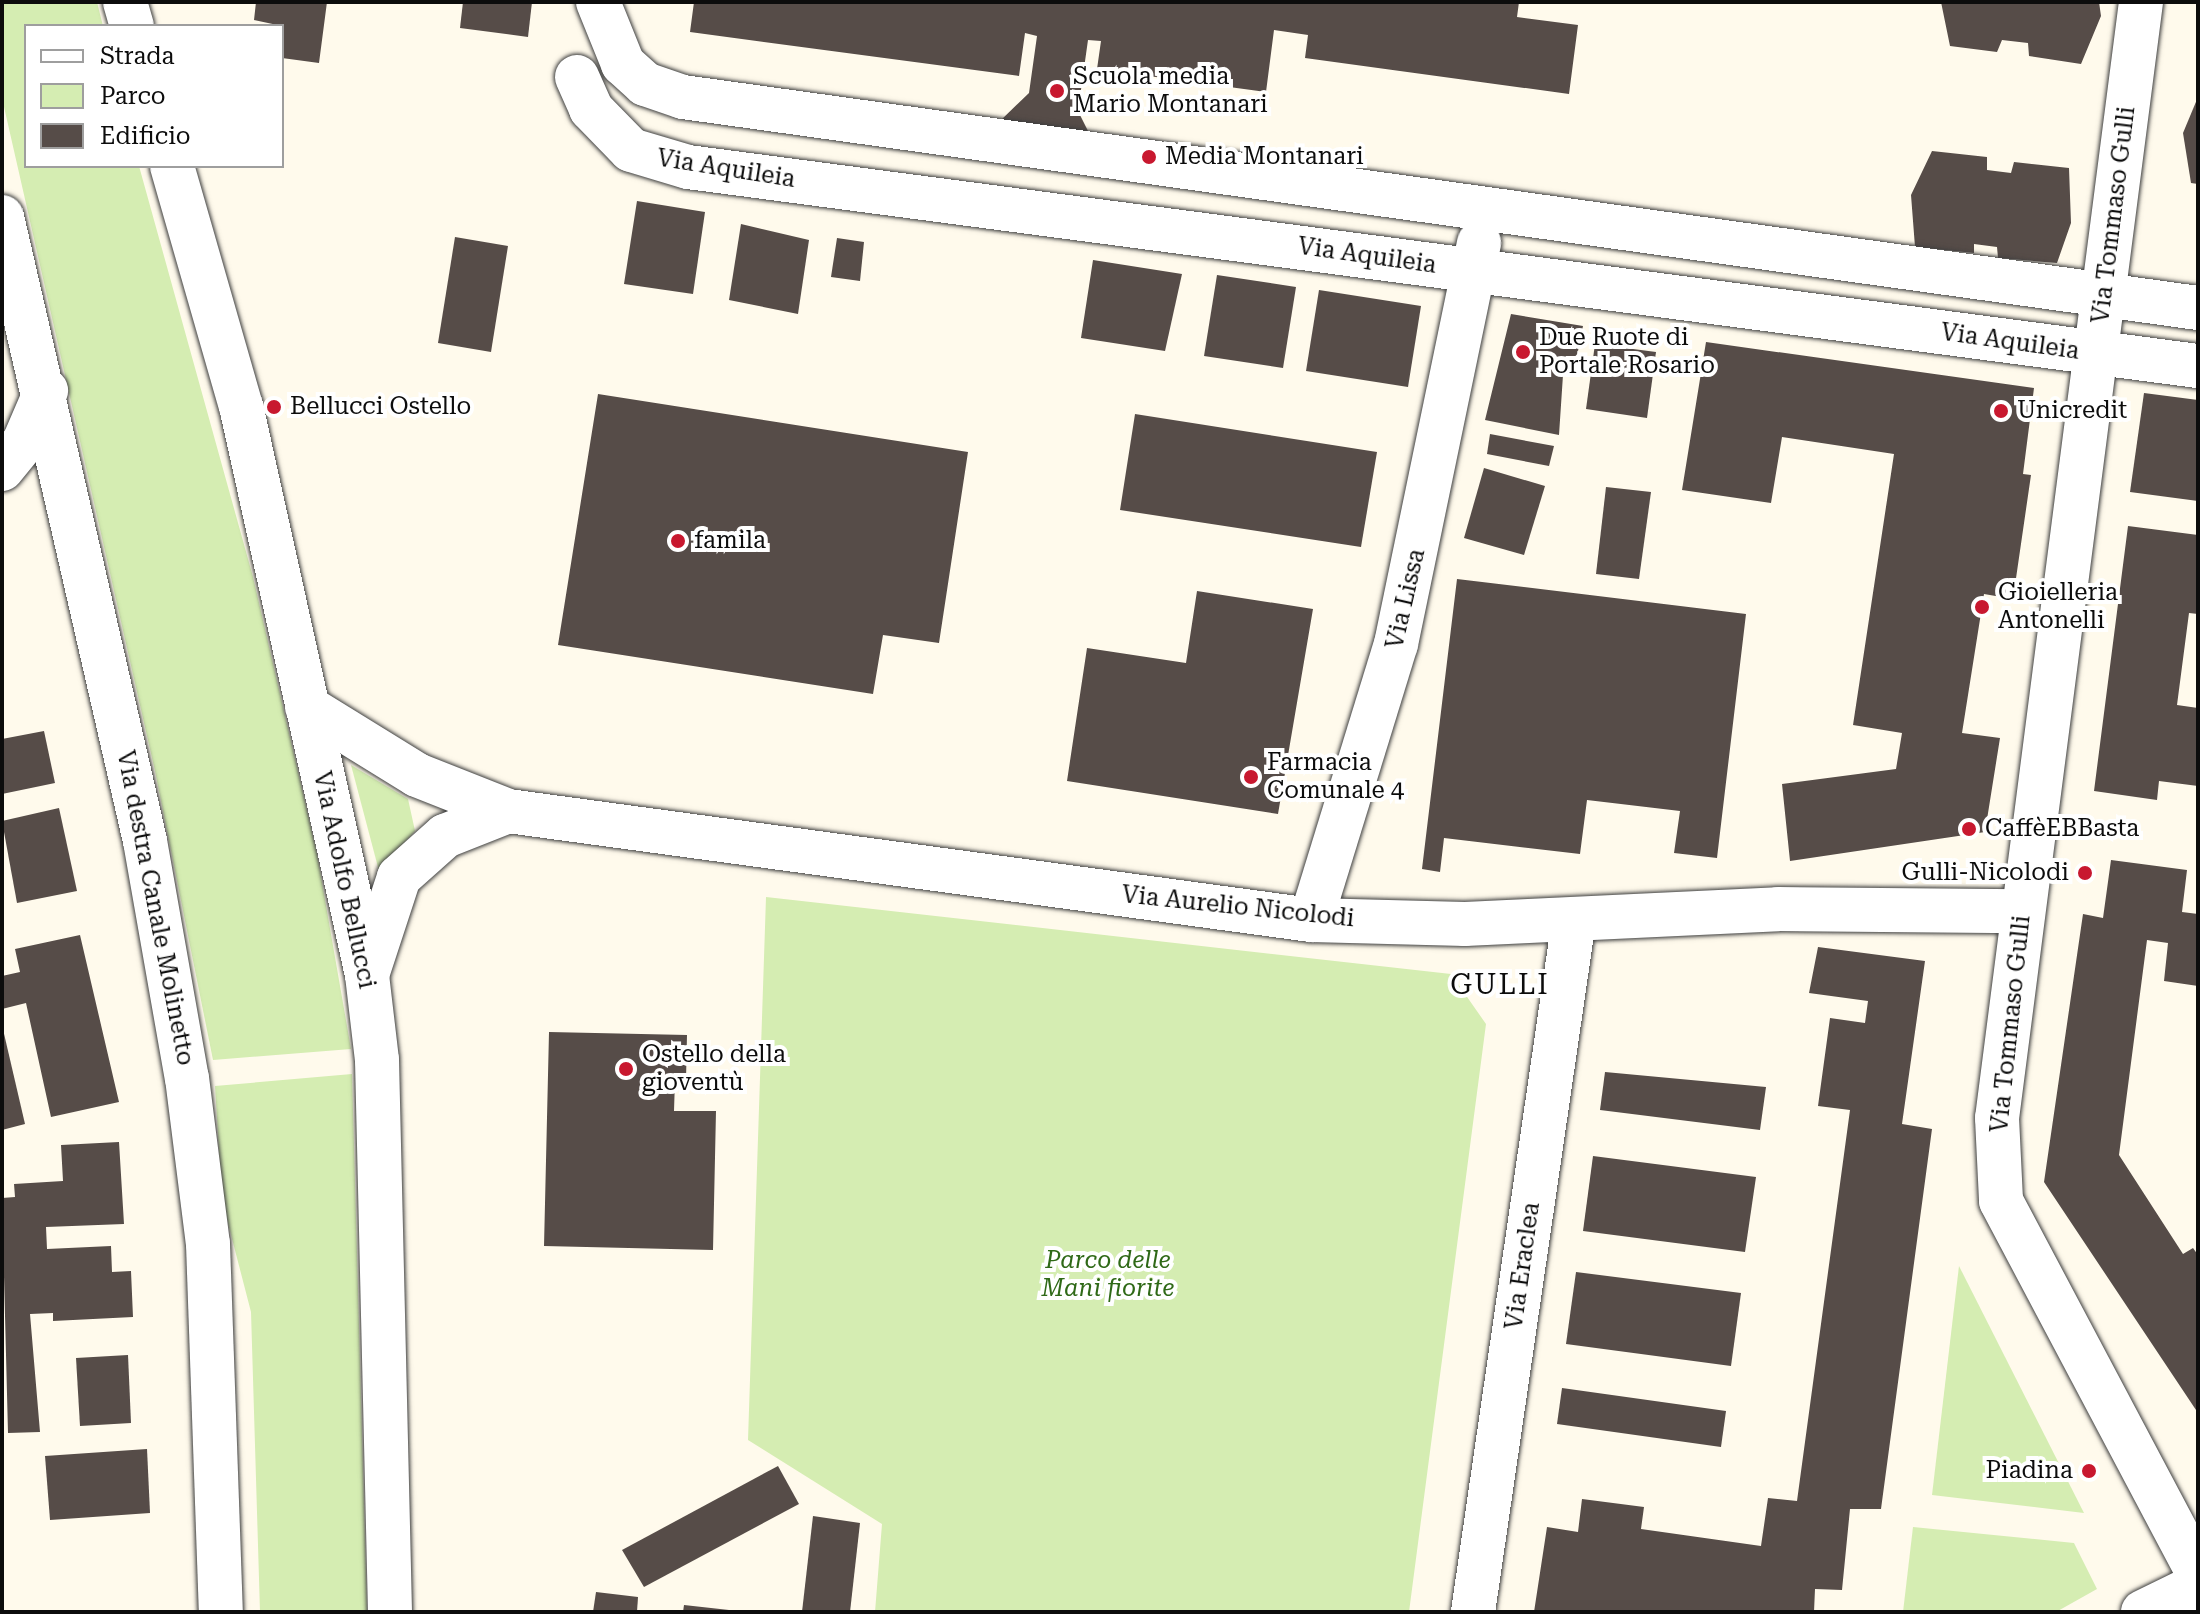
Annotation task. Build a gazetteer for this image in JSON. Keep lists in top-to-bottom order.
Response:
{
  "streets": {
    "street": [
      "Via Aquileia",
      "Via Tommaso Gulli",
      "Via Lissa",
      "Via Adolfo Bellucci",
      "Via Aurelio Nicolodi",
      "Via destra Canale Molinetto",
      "Via Eraclea"
    ]
  },
  "crossings": [
    ["Via Aquileia", "Via Tommaso Gulli"],
    ["Via Aquileia", "Via Lissa"],
    ["Via Tommaso Gulli", "Via Aurelio Nicolodi"],
    ["Via Lissa", "Via Aurelio Nicolodi"],
    ["Via Adolfo Bellucci", "Via Aurelio Nicolodi"],
    ["Via Aurelio Nicolodi", "Via Eraclea"]
  ],
  "districts": ["GULLI"],
  "parks": ["Parco delle Mani fiorite"],
  "places": [
    "Scuola media Mario Montanari",
    "Media Montanari",
    "Due Ruote di Portale Rosario",
    "Bellucci Ostello",
    "Unicredit",
    "famila",
    "Gioielleria Antonelli",
    "Farmacia Comunale 4",
    "CaffèEBBasta",
    "Gulli-Nicolodi",
    "Ostello della gioventù",
    "Piadina"
  ],
  "legend": ["Strada", "Parco", "Edificio"]
}
